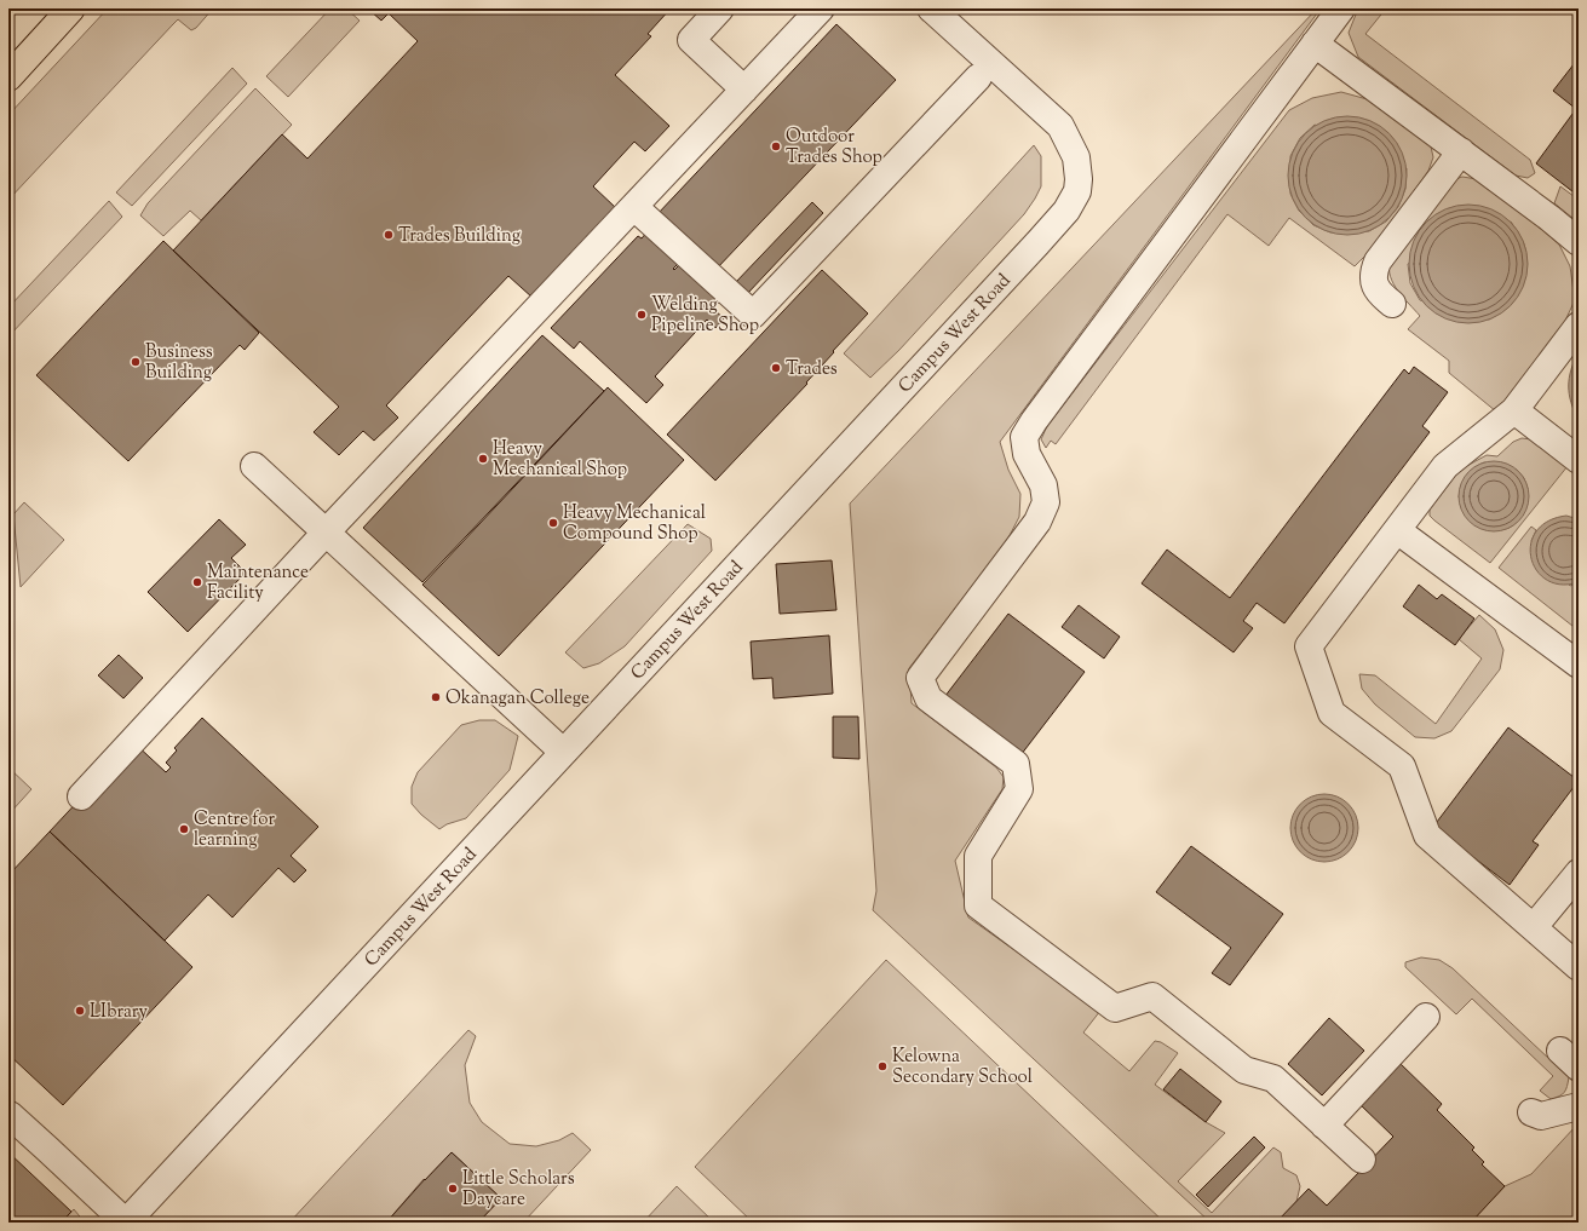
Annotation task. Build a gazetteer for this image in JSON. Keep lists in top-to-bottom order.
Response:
{
  "streets": {
    "street": ["Campus West Road"]
  },
  "places": [
    "Outdoor Trades Shop",
    "Trades Building",
    "Welding Pipeline Shop",
    "Business Building",
    "Trades",
    "Heavy Mechanical Shop",
    "Heavy Mechanical Compound Shop",
    "Maintenance Facility",
    "Okanagan College",
    "Centre for learning",
    "LIbrary",
    "Kelowna Secondary School",
    "Little Scholars Daycare"
  ]
}
